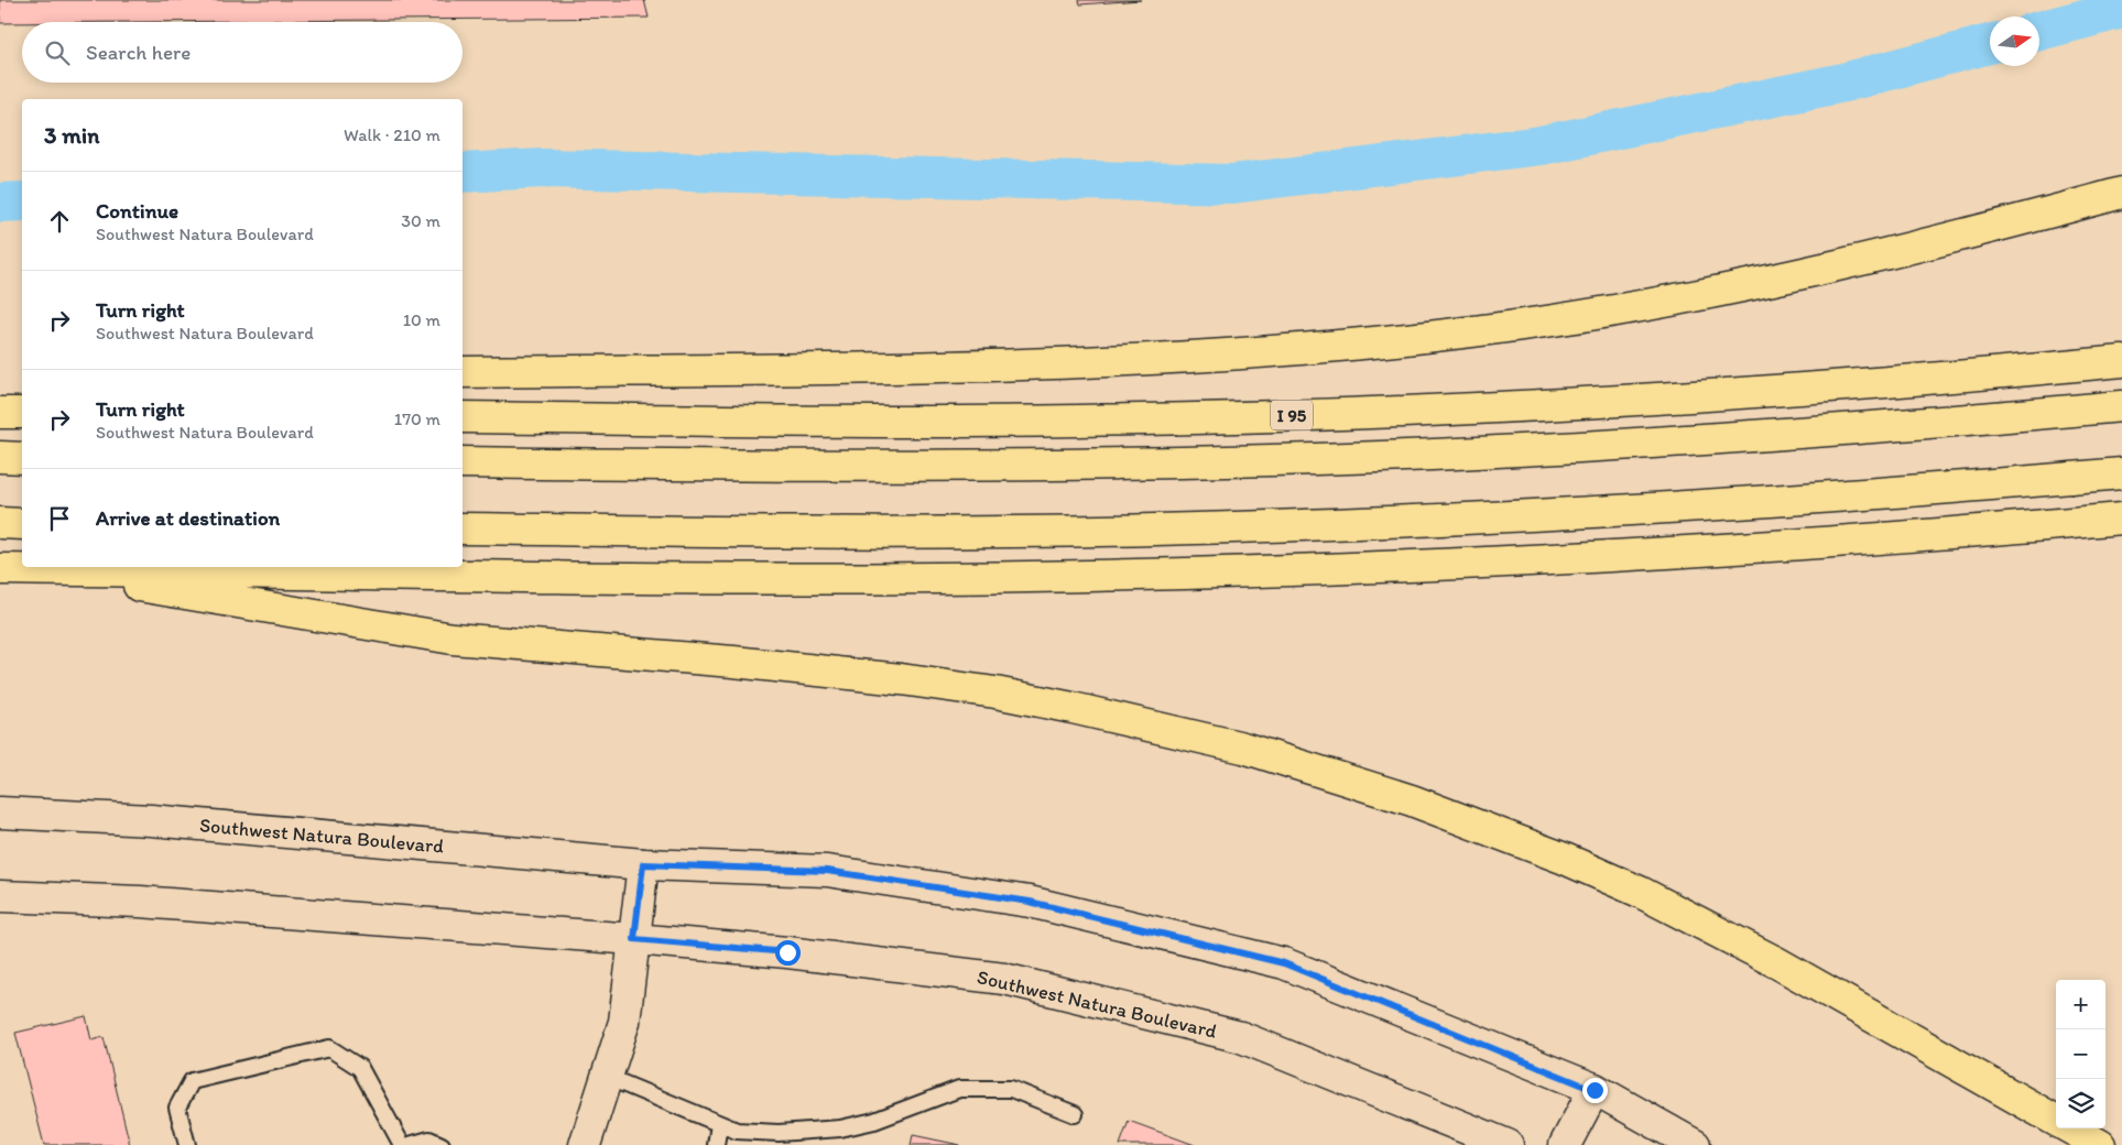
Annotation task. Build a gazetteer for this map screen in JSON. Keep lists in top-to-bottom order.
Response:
{
  "streets": {
    "highway": ["I 95"],
    "street": ["Southwest Natura Boulevard"]
  },
  "north": "right",
  "page": {
    "search": "Search here",
    "heading": ["3 min", "Walk · 210 m"],
    "list": [
      ["Continue", "Southwest Natura Boulevard", "30 m"],
      ["Turn right", "Southwest Natura Boulevard", "10 m"],
      ["Turn right", "Southwest Natura Boulevard", "170 m"],
      "Arrive at destination"
    ],
    "map_buttons": ["+", "−"]
  }
}
